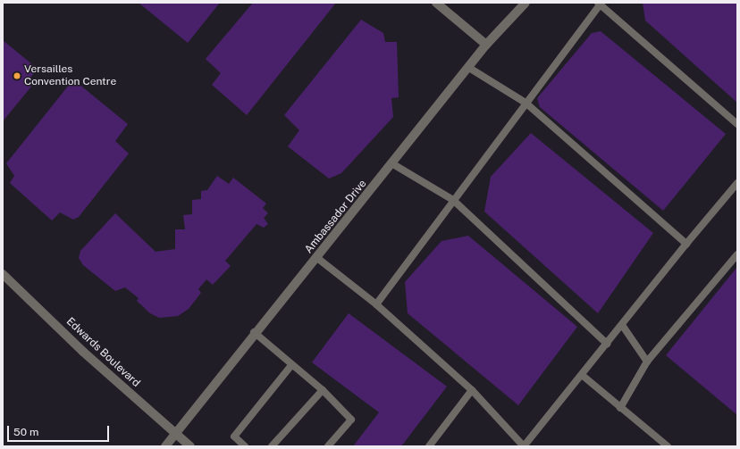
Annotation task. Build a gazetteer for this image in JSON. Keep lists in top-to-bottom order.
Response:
{
  "streets": {
    "street": ["Ambassador Drive", "Edwards Boulevard"]
  },
  "crossings": [
    ["Ambassador Drive", "Edwards Boulevard"]
  ],
  "places": ["Versailles Convention Centre"],
  "scale_bar": "50 m"
}
